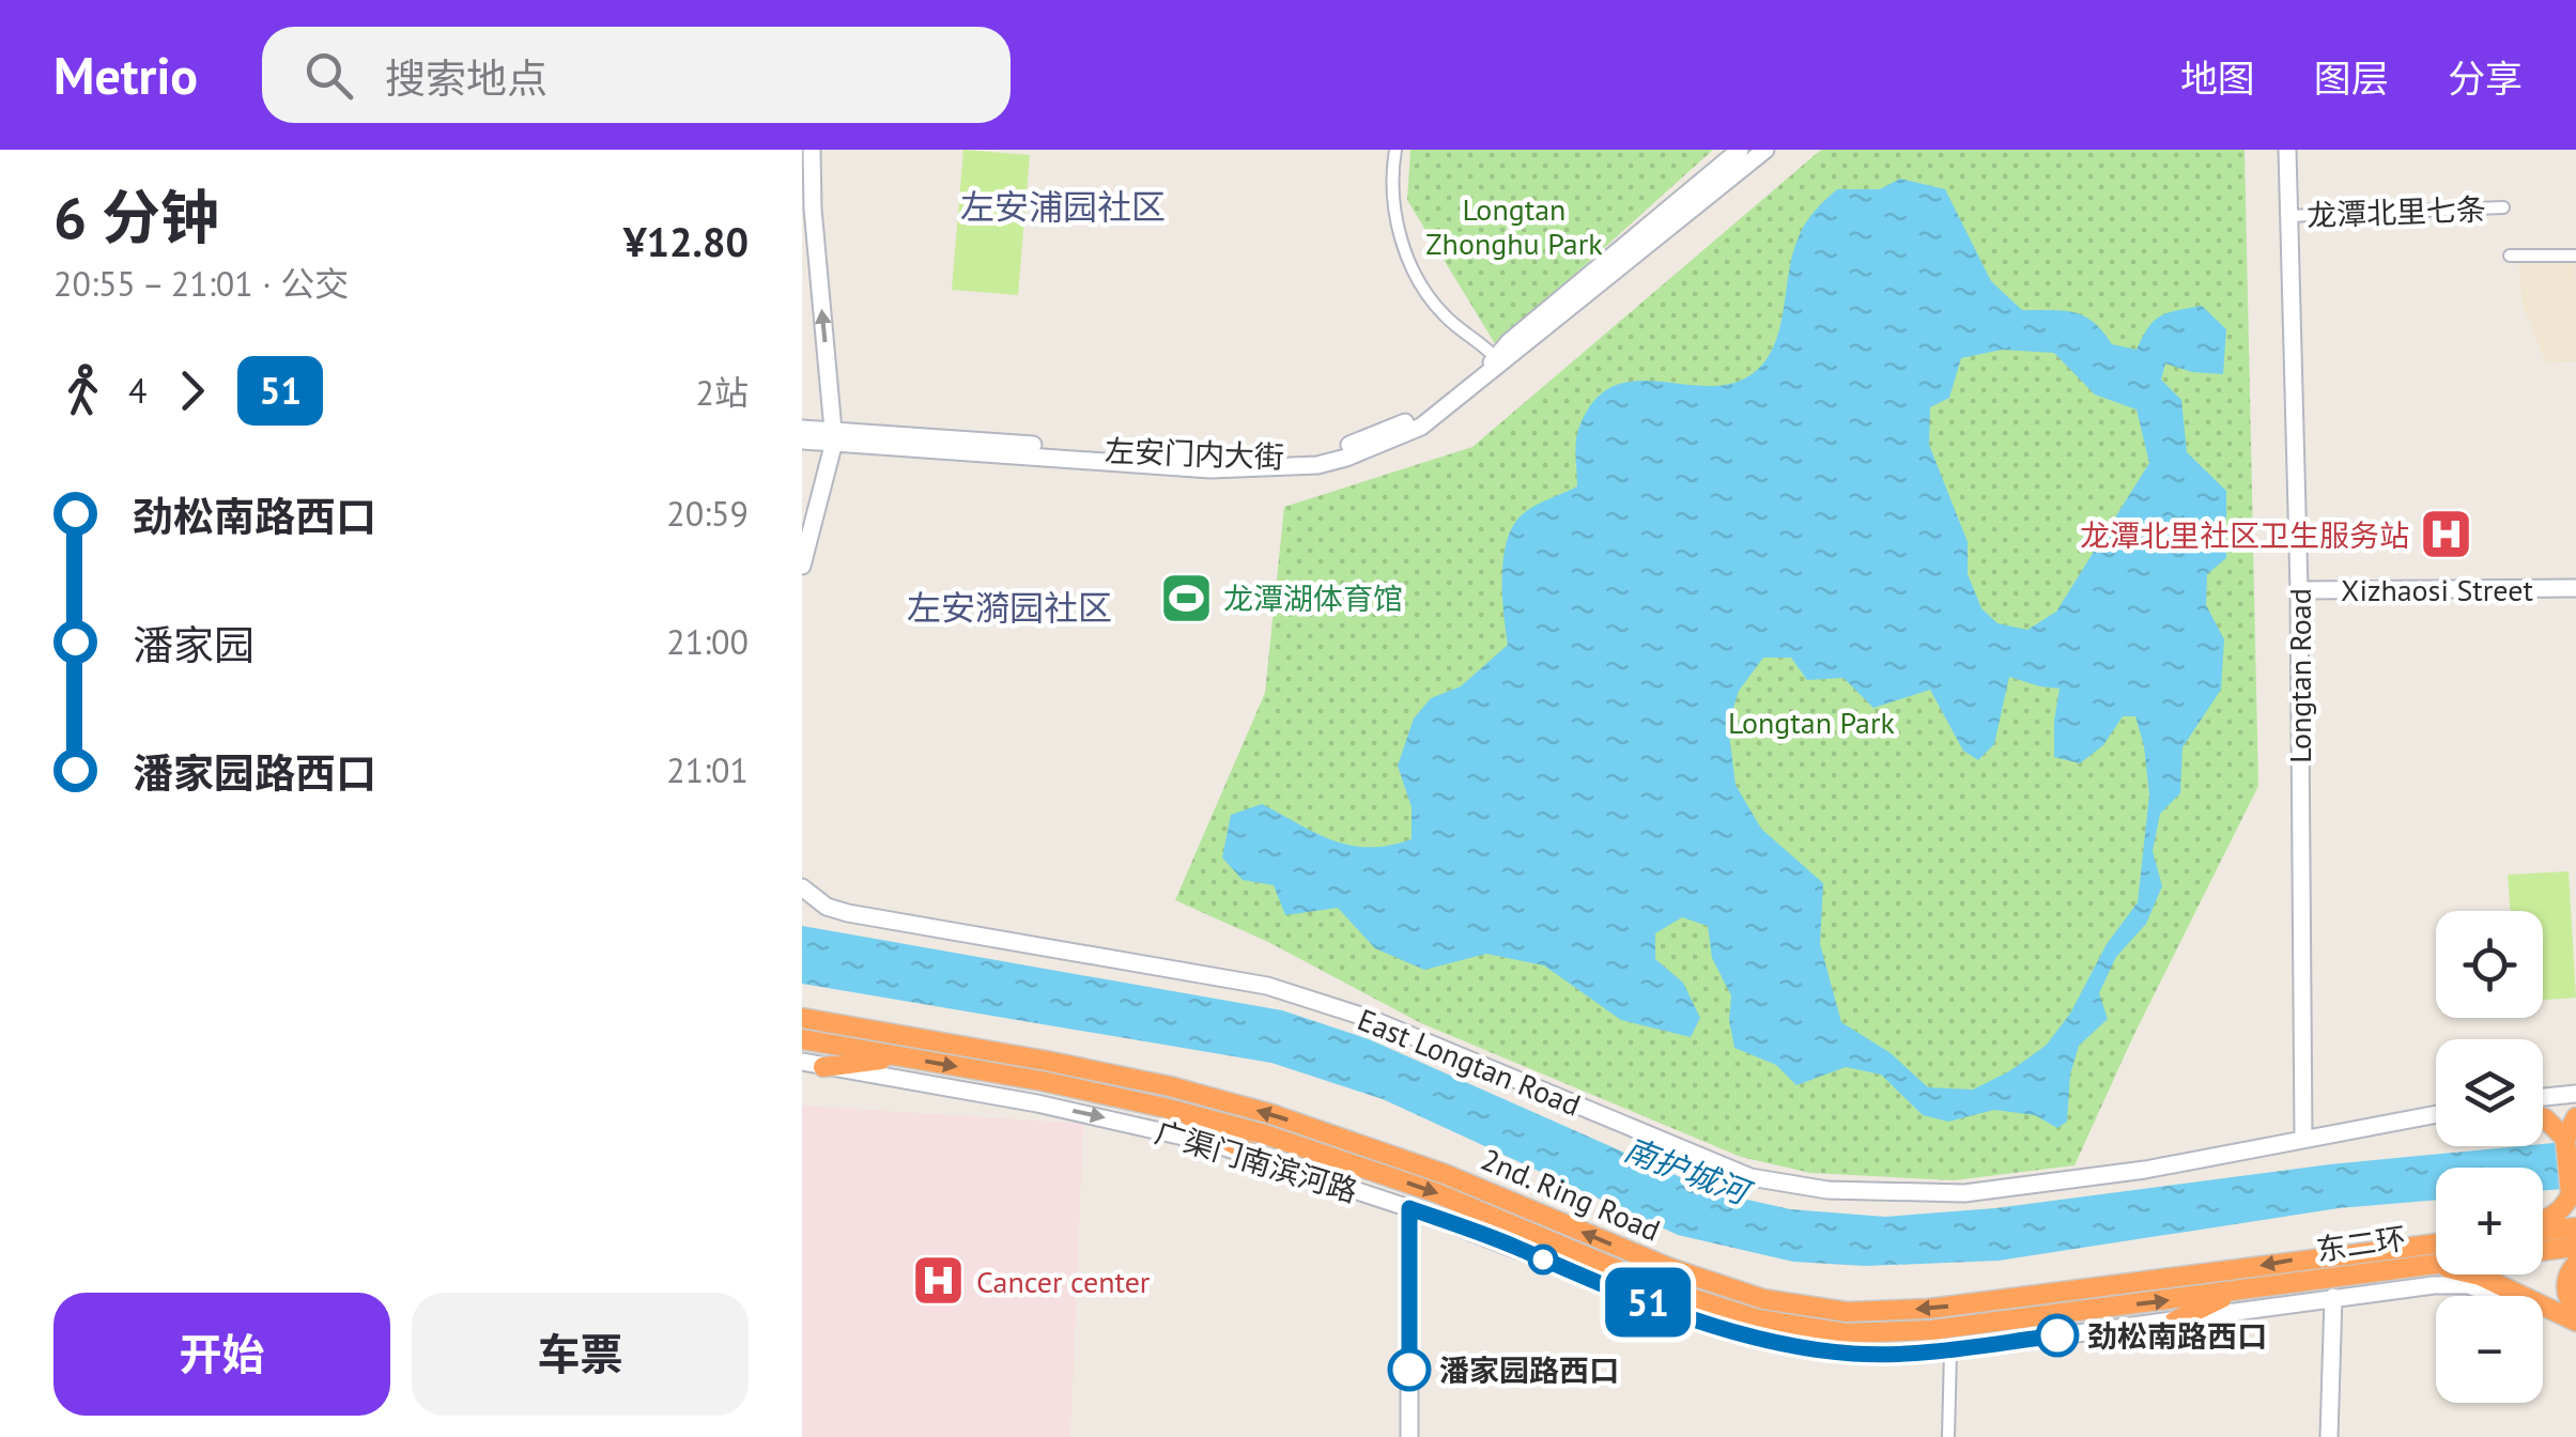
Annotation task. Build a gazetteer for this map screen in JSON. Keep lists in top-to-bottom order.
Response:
{
  "streets": {
    "highway": ["2nd. Ring Road", "东二环"],
    "street": [
      "龙潭北里七条",
      "左安门内大街",
      "Xizhaosi Street",
      "Longtan Road",
      "East Longtan Road",
      "广渠门南滨河路"
    ]
  },
  "crossings": [
    ["龙潭北里七条", "Longtan Road"],
    ["Xizhaosi Street", "Longtan Road"],
    ["Longtan Road", "East Longtan Road"],
    ["2nd. Ring Road", "东二环"]
  ],
  "districts": ["左安浦园社区", "左安漪园社区"],
  "water": ["南护城河"],
  "parks": ["Longtan Zhonghu Park", "Longtan Park"],
  "places": {
    "hospital": ["龙潭北里社区卫生服务站", "Cancer center"],
    "sports": ["龙潭湖体育馆"],
    "other": ["劲松南路西口", "潘家园路西口"]
  },
  "lines": ["bus line 51"],
  "page": {
    "header": "Metrio",
    "search": "搜索地点",
    "nav": ["地图", "图层", "分享"],
    "heading": ["6 分钟", "20:55 – 21:01 · 公交", "¥12.80"],
    "on_map": "51",
    "legs": ["4", "51", "2站"],
    "list": [
      {
        "name": "劲松南路西口",
        "value": "20:59"
      },
      {
        "name": "潘家园",
        "value": "21:00"
      },
      {
        "name": "潘家园路西口",
        "value": "21:01"
      }
    ],
    "map_buttons": ["+", "−"],
    "buttons": ["开始", "车票"]
  }
}
